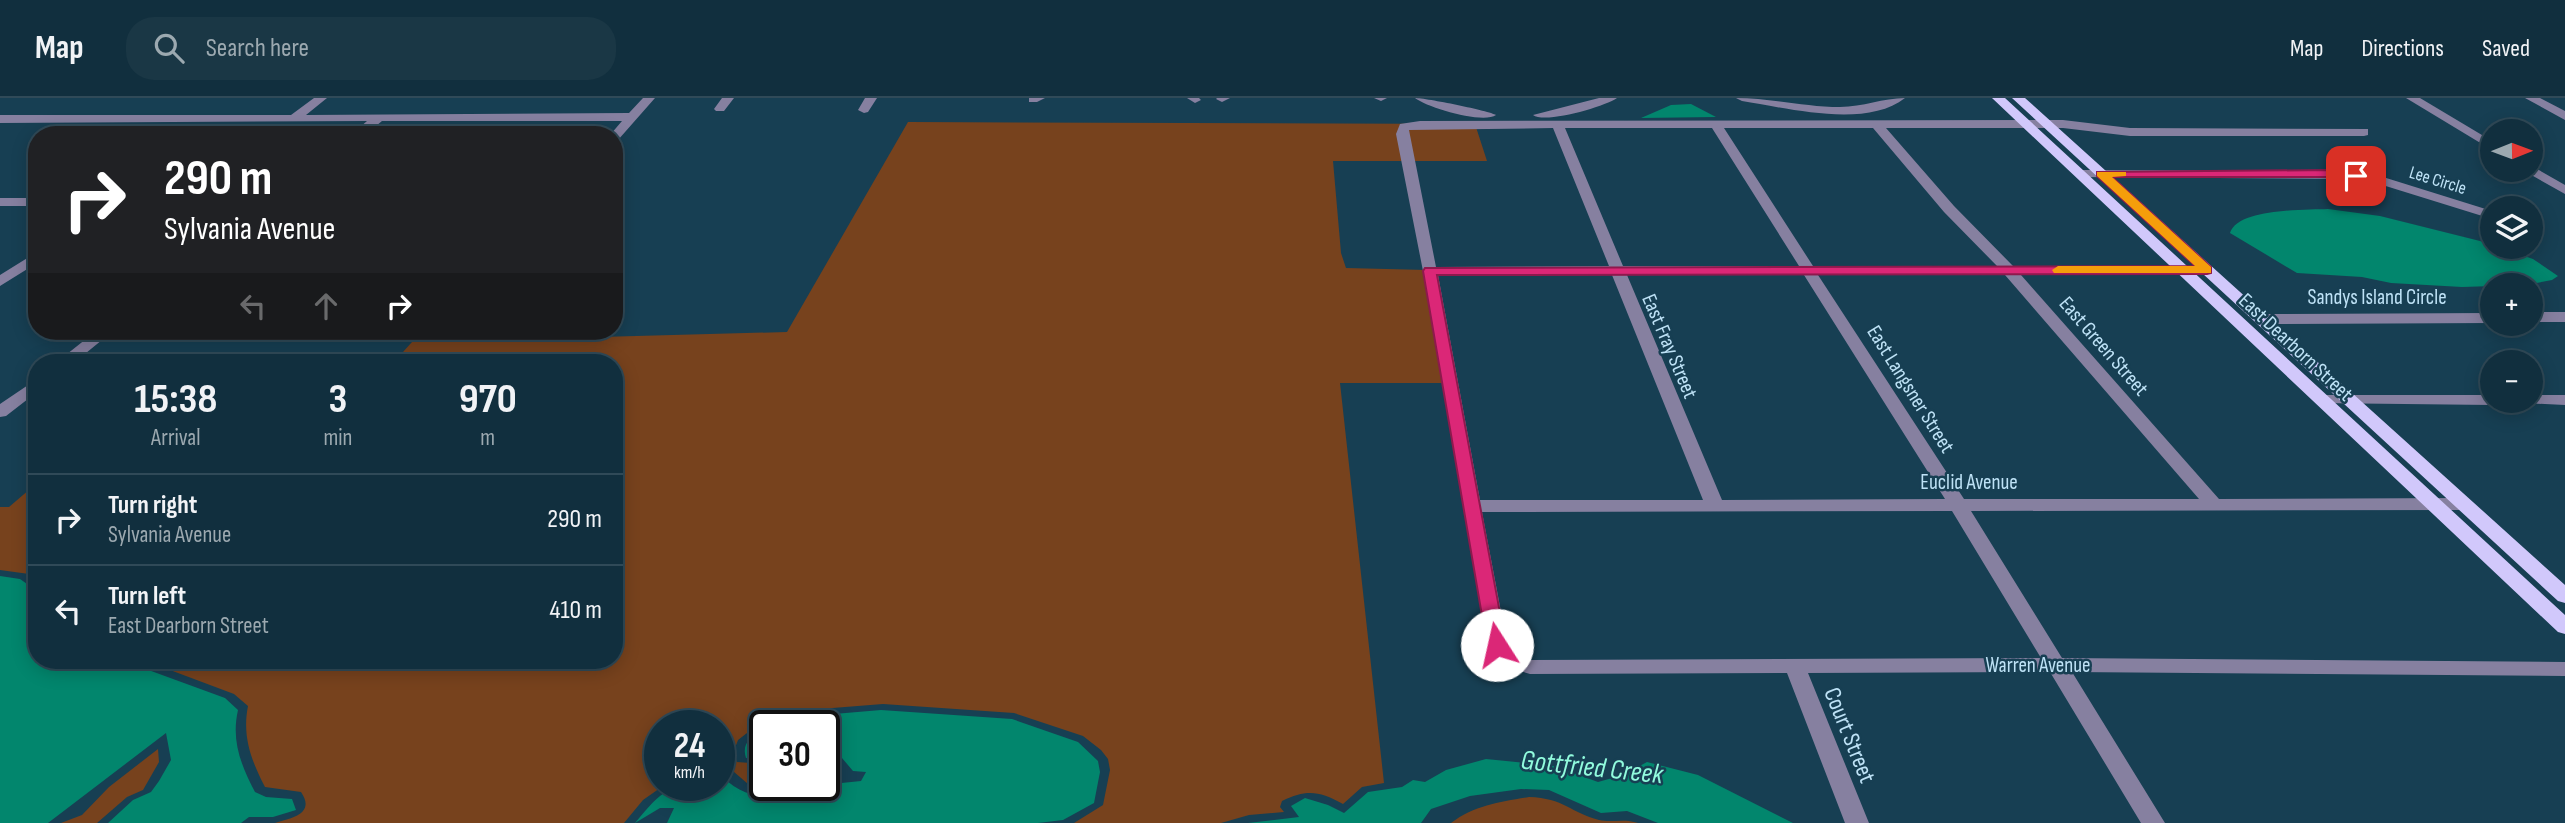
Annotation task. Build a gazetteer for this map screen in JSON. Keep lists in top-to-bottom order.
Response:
{
  "streets": {
    "main road": ["East Dearborn Street"],
    "street": [
      "Lee Circle",
      "Sandys Island Circle",
      "East Fray Street",
      "East Green Street",
      "East Langsner Street",
      "Euclid Avenue",
      "Warren Avenue",
      "Court Street"
    ]
  },
  "crossings": [
    ["Lee Circle", "East Dearborn Street"],
    ["Sandys Island Circle", "East Dearborn Street"],
    ["East Fray Street", "Euclid Avenue"],
    ["East Green Street", "Euclid Avenue"],
    ["East Dearborn Street", "Euclid Avenue"],
    ["East Langsner Street", "Euclid Avenue"],
    ["East Langsner Street", "Warren Avenue"],
    ["Euclid Avenue", "Warren Avenue"],
    ["Warren Avenue", "Court Street"]
  ],
  "water": ["Gottfried Creek"],
  "north": "right",
  "page": {
    "header": "Map",
    "search": "Search here",
    "nav": ["Map", "Directions", "Saved"],
    "map_buttons": ["+", "−"],
    "turn": ["290 m", "Sylvania Avenue"],
    "eta": [
      "15:38",
      "Arrival",
      "3",
      "min",
      "970",
      "m"
    ],
    "list": [
      {
        "name": "Turn right",
        "note": "Sylvania Avenue",
        "value": "290 m"
      },
      {
        "name": "Turn left",
        "note": "East Dearborn Street",
        "value": "410 m"
      }
    ],
    "speed": "24 km/h",
    "limit": "30"
  }
}
